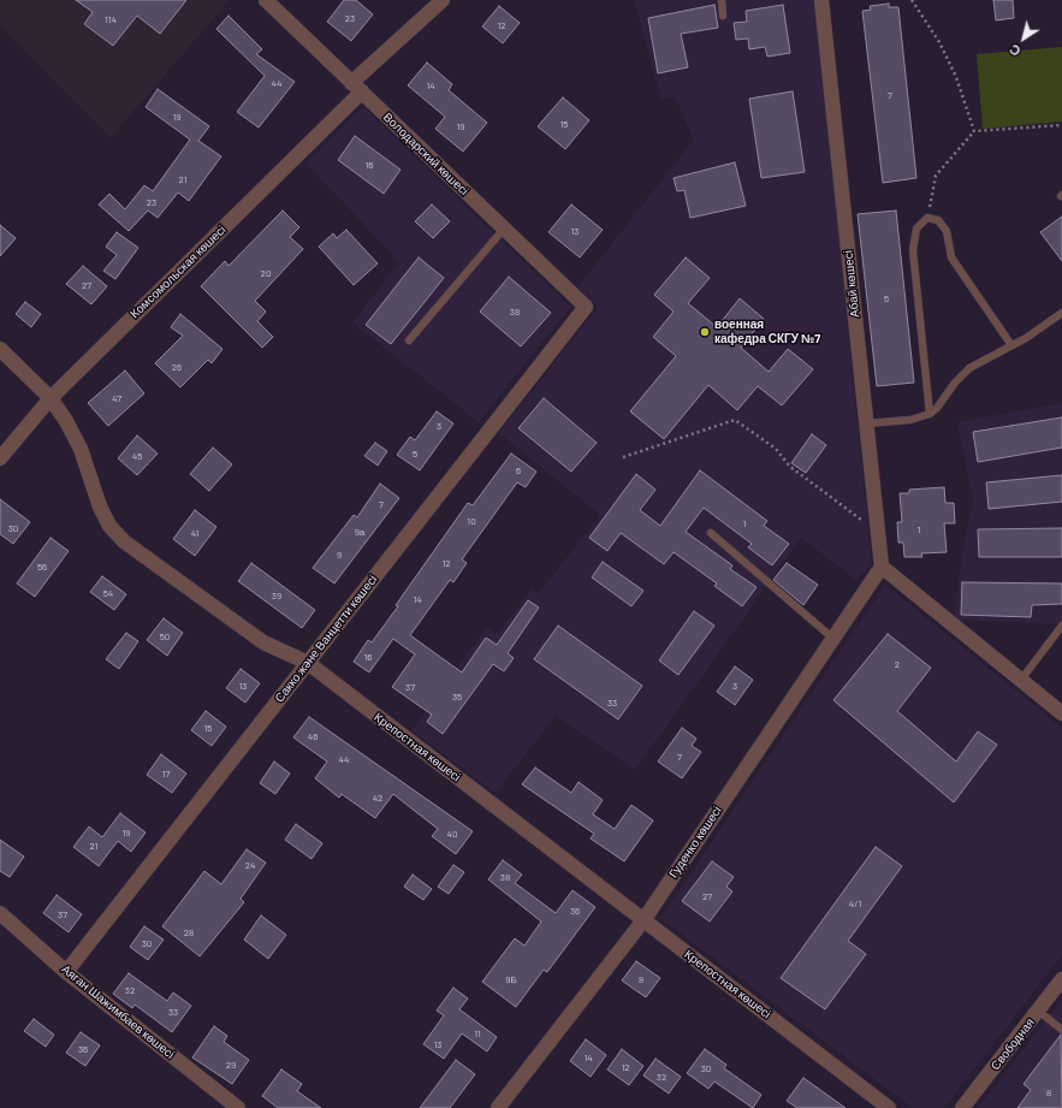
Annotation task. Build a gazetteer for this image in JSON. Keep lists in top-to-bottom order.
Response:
{
  "streets": {
    "street": [
      "Володарский көшесі",
      "Комсомольская көшесі",
      "Абай көшесі",
      "Сакко және Ванцетти көшесі",
      "Крепостная көшесі",
      "Гуденко көшесі",
      "Аяган Шажимбаев көшесі",
      "Свободная"
    ]
  },
  "crossings": [
    ["Володарский көшесі", "Комсомольская көшесі"],
    ["Володарский көшесі", "Сакко және Ванцетти көшесі"],
    ["Комсомольская көшесі", "Крепостная көшесі"],
    ["Абай көшесі", "Гуденко көшесі"],
    ["Сакко және Ванцетти көшесі", "Крепостная көшесі"],
    ["Сакко және Ванцетти көшесі", "Аяган Шажимбаев көшесі"],
    ["Крепостная көшесі", "Гуденко көшесі"]
  ],
  "places": ["военная кафедра СКГУ №7"],
  "house_numbers": [
    "23",
    "114",
    "12",
    "44",
    "14",
    "7",
    "19",
    "15",
    "19",
    "16",
    "21",
    "23",
    "13",
    "20",
    "27",
    "5",
    "38",
    "26",
    "47",
    "3",
    "5",
    "45",
    "6",
    "7",
    "10",
    "1",
    "30",
    "1",
    "9а",
    "41",
    "9",
    "12",
    "56",
    "54",
    "39",
    "14",
    "50",
    "16",
    "2",
    "13",
    "3",
    "37",
    "35",
    "33",
    "15",
    "46",
    "7",
    "44",
    "17",
    "42",
    "19",
    "40",
    "21",
    "24",
    "38",
    "27",
    "4/1",
    "36",
    "37",
    "28",
    "30",
    "9Б",
    "8",
    "32",
    "33",
    "11",
    "13",
    "36",
    "14",
    "29",
    "12",
    "30",
    "32",
    "8"
  ],
  "north": "bottom left"
}
